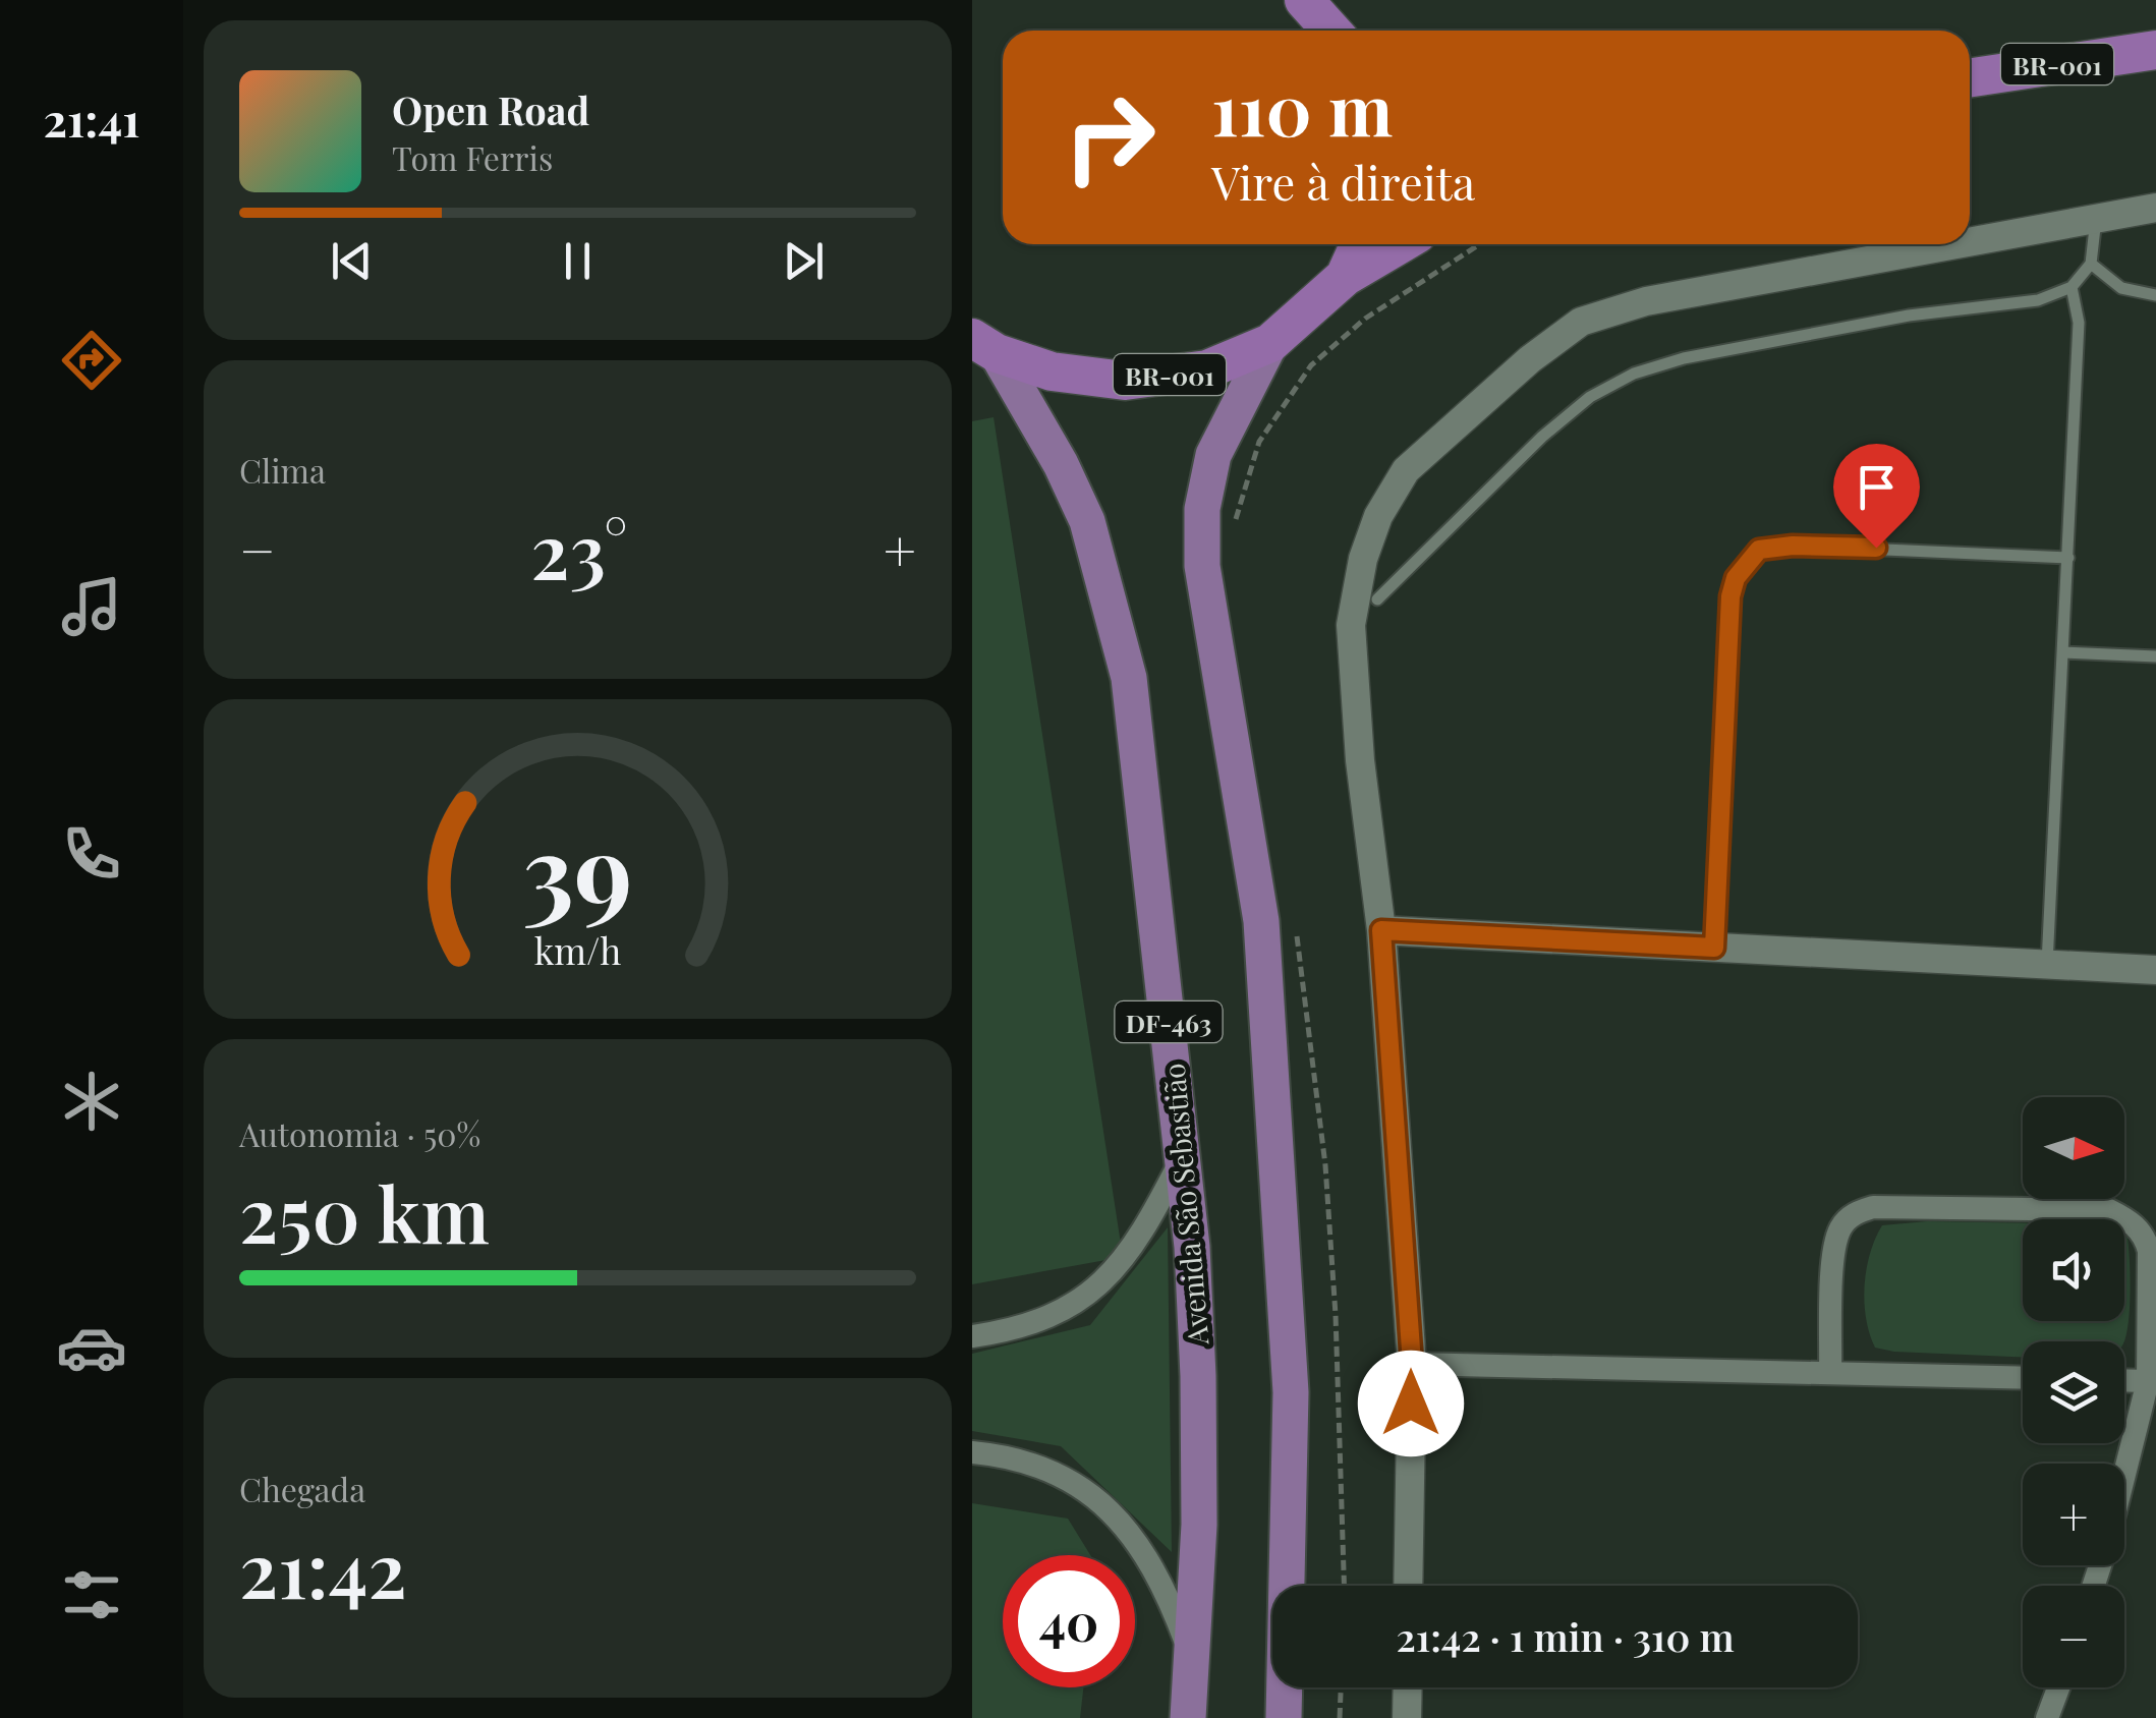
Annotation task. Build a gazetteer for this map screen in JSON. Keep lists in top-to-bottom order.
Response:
{
  "streets": {
    "highway": ["BR-001"],
    "main road": ["DF-463", "Avenida São Sebastião"]
  },
  "crossings": [
    ["BR-001", "Avenida São Sebastião"]
  ],
  "north": "right",
  "page": {
    "tabs": "21:41",
    "turn": ["110 m", "Vire à direita"],
    "song": ["Open Road", "Tom Ferris"],
    "tile": [
      "Clima",
      ["Autonomia · 50%", "250 km"],
      ["Chegada", "21:42"]
    ],
    "heat": ["−", "23°", "+"],
    "map_buttons": ["+", "−"],
    "limit": "40",
    "trip": "21:42 · 1 min · 310 m",
    "gauge": ["39", "km/h"]
  }
}
